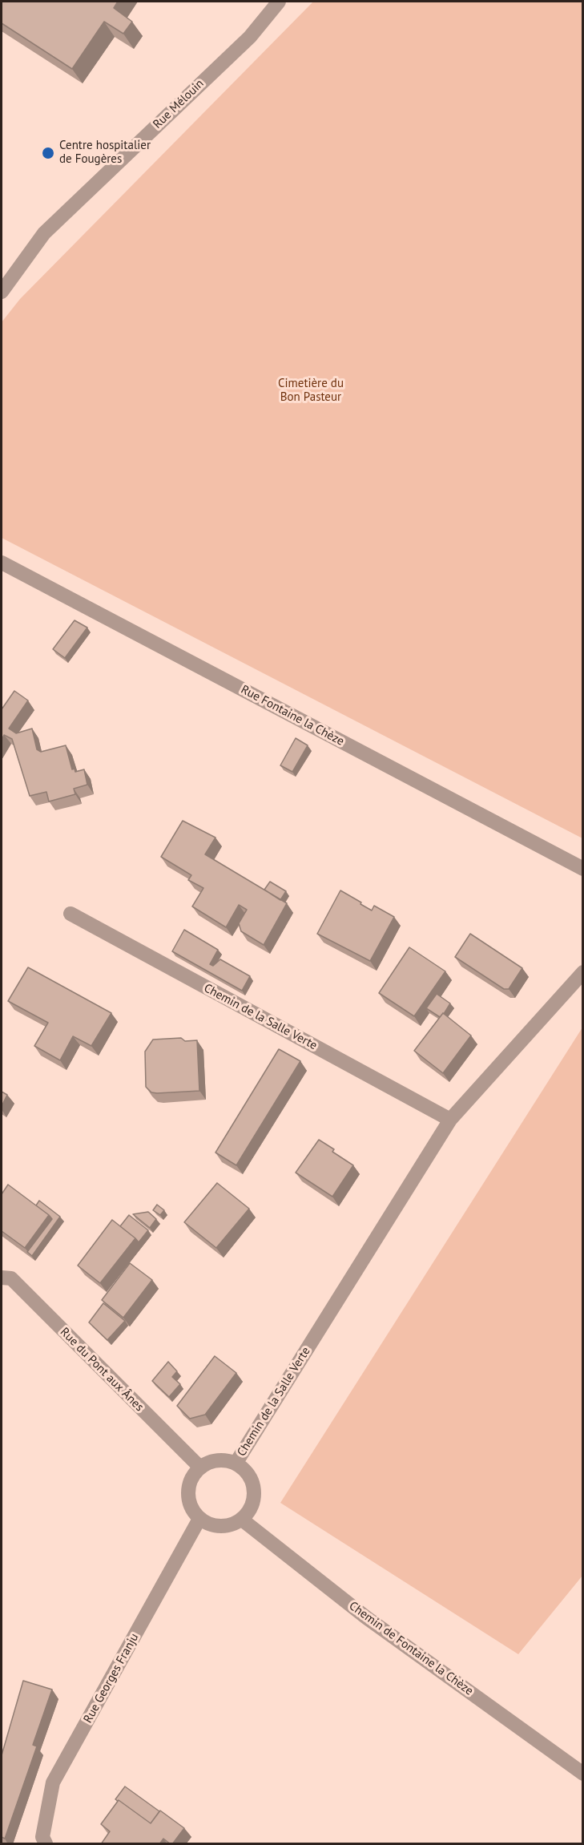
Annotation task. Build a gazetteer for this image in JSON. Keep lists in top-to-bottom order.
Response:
{
  "streets": {
    "street": [
      "Rue Mélouin",
      "Rue Fontaine la Chèze",
      "Chemin de la Salle Verte",
      "Rue du Pont aux Ânes",
      "Chemin de Fontaine la Chèze",
      "Rue Georges Franju"
    ]
  },
  "crossings": [
    ["Chemin de la Salle Verte", "Rue du Pont aux Ânes"],
    ["Chemin de la Salle Verte", "Chemin de Fontaine la Chèze"],
    ["Chemin de la Salle Verte", "Rue Georges Franju"],
    ["Rue du Pont aux Ânes", "Chemin de Fontaine la Chèze"],
    ["Rue du Pont aux Ânes", "Rue Georges Franju"],
    ["Chemin de Fontaine la Chèze", "Rue Georges Franju"]
  ],
  "parks": ["Cimetière du Bon Pasteur"],
  "places": ["Centre hospitalier de Fougères"]
}
